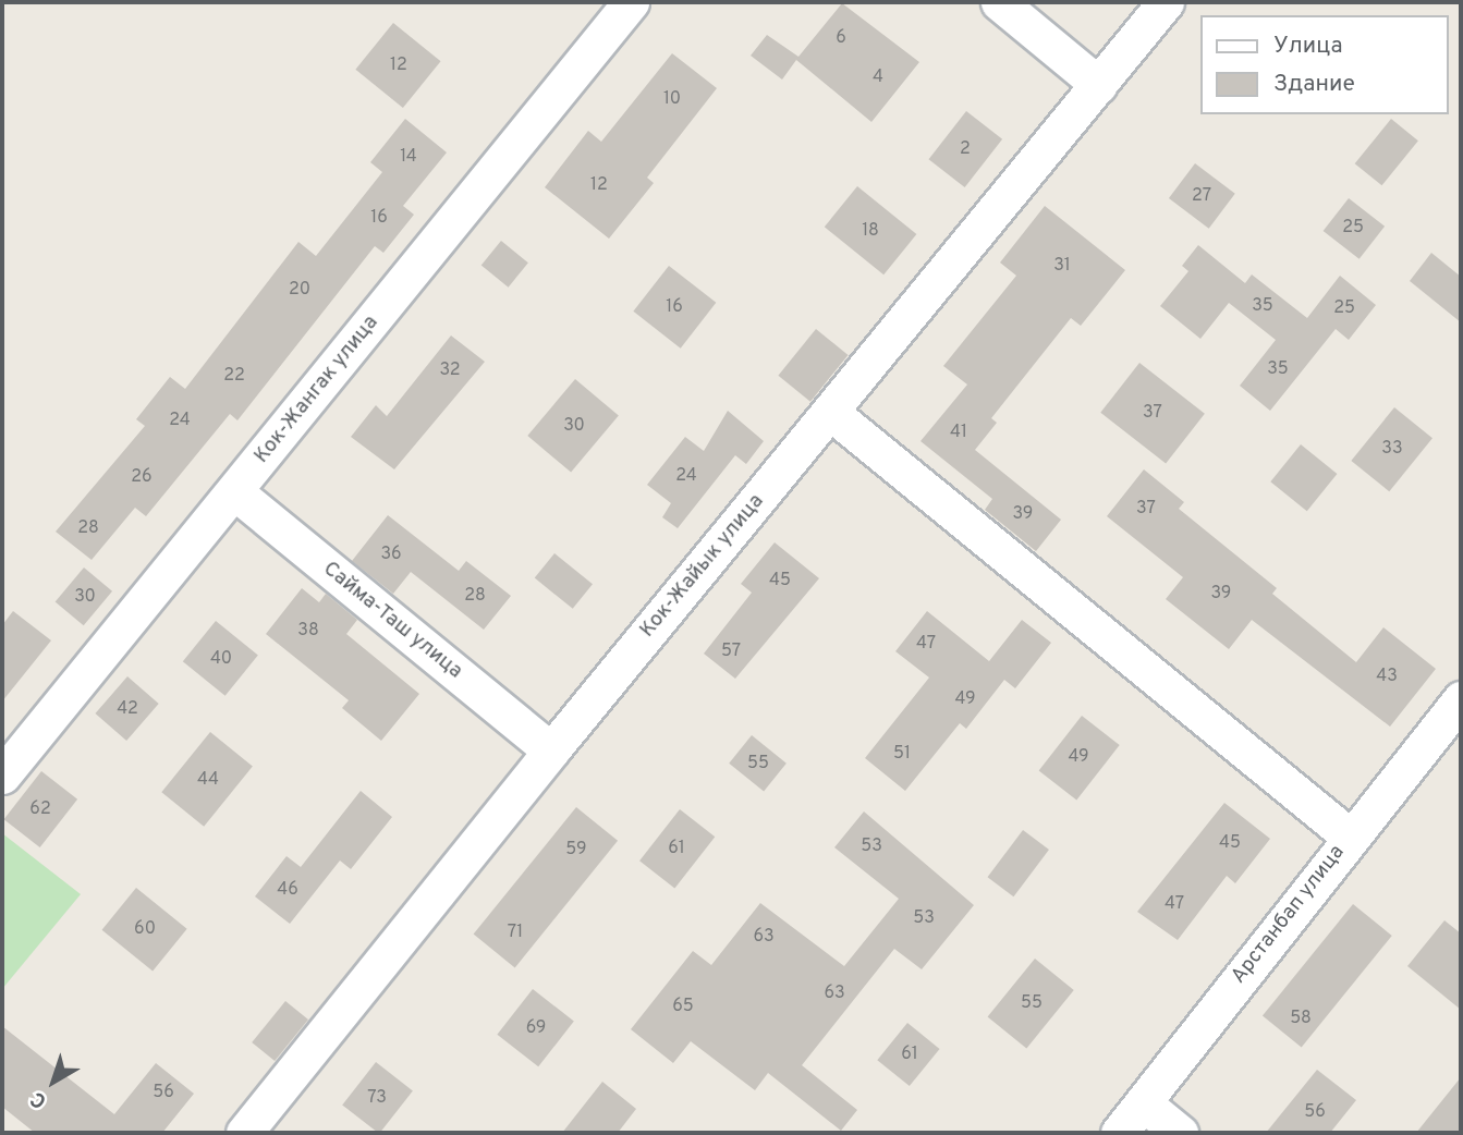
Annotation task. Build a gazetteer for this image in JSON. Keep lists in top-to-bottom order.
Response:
{
  "streets": {
    "street": [
      "Кок-Жангак улица",
      "Кок-Жайык улица",
      "Сайма-Таш улица",
      "Арстанбап улица"
    ]
  },
  "crossings": [
    ["Кок-Жангак улица", "Сайма-Таш улица"],
    ["Кок-Жайык улица", "Сайма-Таш улица"]
  ],
  "house_numbers": [
    "6",
    "12",
    "4",
    "10",
    "2",
    "14",
    "12",
    "27",
    "16",
    "25",
    "18",
    "31",
    "20",
    "35",
    "16",
    "25",
    "35",
    "32",
    "22",
    "37",
    "24",
    "30",
    "41",
    "33",
    "24",
    "26",
    "37",
    "39",
    "28",
    "36",
    "45",
    "39",
    "28",
    "30",
    "38",
    "47",
    "57",
    "40",
    "43",
    "49",
    "42",
    "51",
    "49",
    "55",
    "44",
    "62",
    "45",
    "53",
    "61",
    "59",
    "46",
    "47",
    "53",
    "60",
    "71",
    "63",
    "63",
    "55",
    "65",
    "58",
    "69",
    "61",
    "56",
    "73",
    "56"
  ],
  "legend": ["Улица", "Здание"],
  "north": "bottom left"
}
